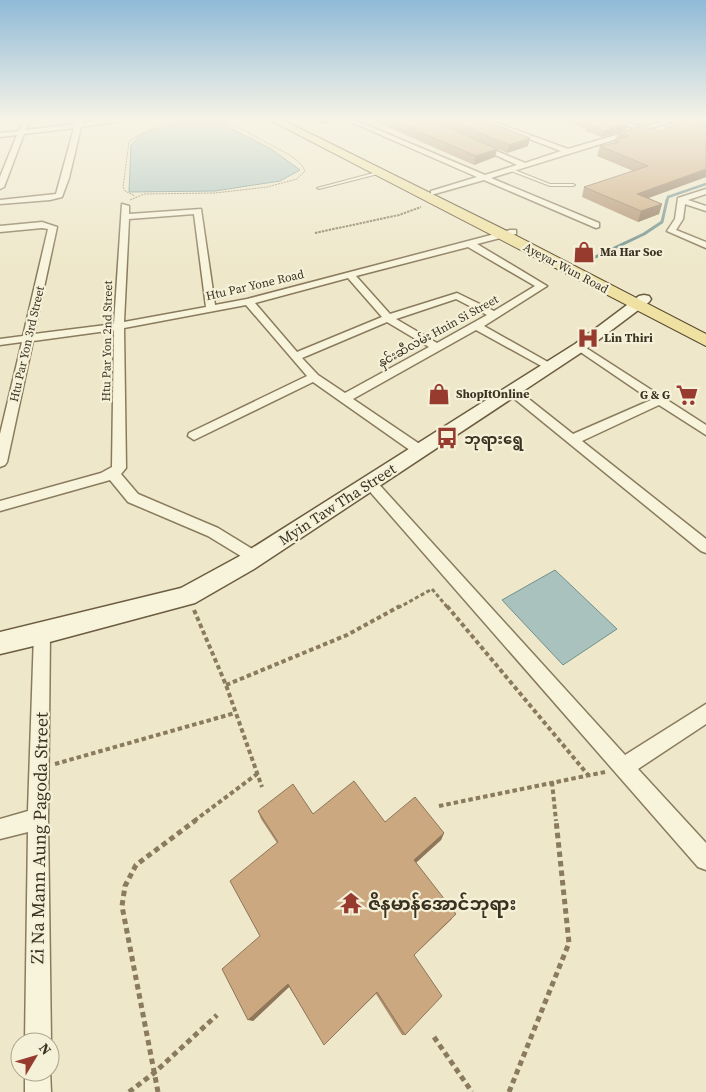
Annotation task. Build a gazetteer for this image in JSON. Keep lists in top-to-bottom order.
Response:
{
  "streets": {
    "main road": ["Ayeyar Wun Road", "Myin Taw Tha Street"],
    "street": [
      "Htu Par Yone Road",
      "နှင်းဆီလမ်း Hnin Si Street",
      "Htu Par Yon 2nd Street",
      "Htu Par Yon 3rd Street",
      "Zi Na Mann Aung Pagoda Street"
    ]
  },
  "crossings": [
    ["Ayeyar Wun Road", "Htu Par Yone Road"],
    ["Ayeyar Wun Road", "Myin Taw Tha Street"],
    ["Htu Par Yone Road", "နှင်းဆီလမ်း Hnin Si Street"],
    ["Htu Par Yone Road", "Htu Par Yon 2nd Street"],
    ["Htu Par Yone Road", "Htu Par Yon 3rd Street"],
    ["Myin Taw Tha Street", "Zi Na Mann Aung Pagoda Street"]
  ],
  "places": {
    "shop": ["Ma Har Soe", "ShopItOnline"],
    "hospital": ["Lin Thiri"],
    "supermarket": ["G & G"],
    "bus stop": ["ဘုရားရွေ"],
    "temple": ["ဇိနမာန်အောင်ဘုရား"]
  },
  "north": "top right"
}
